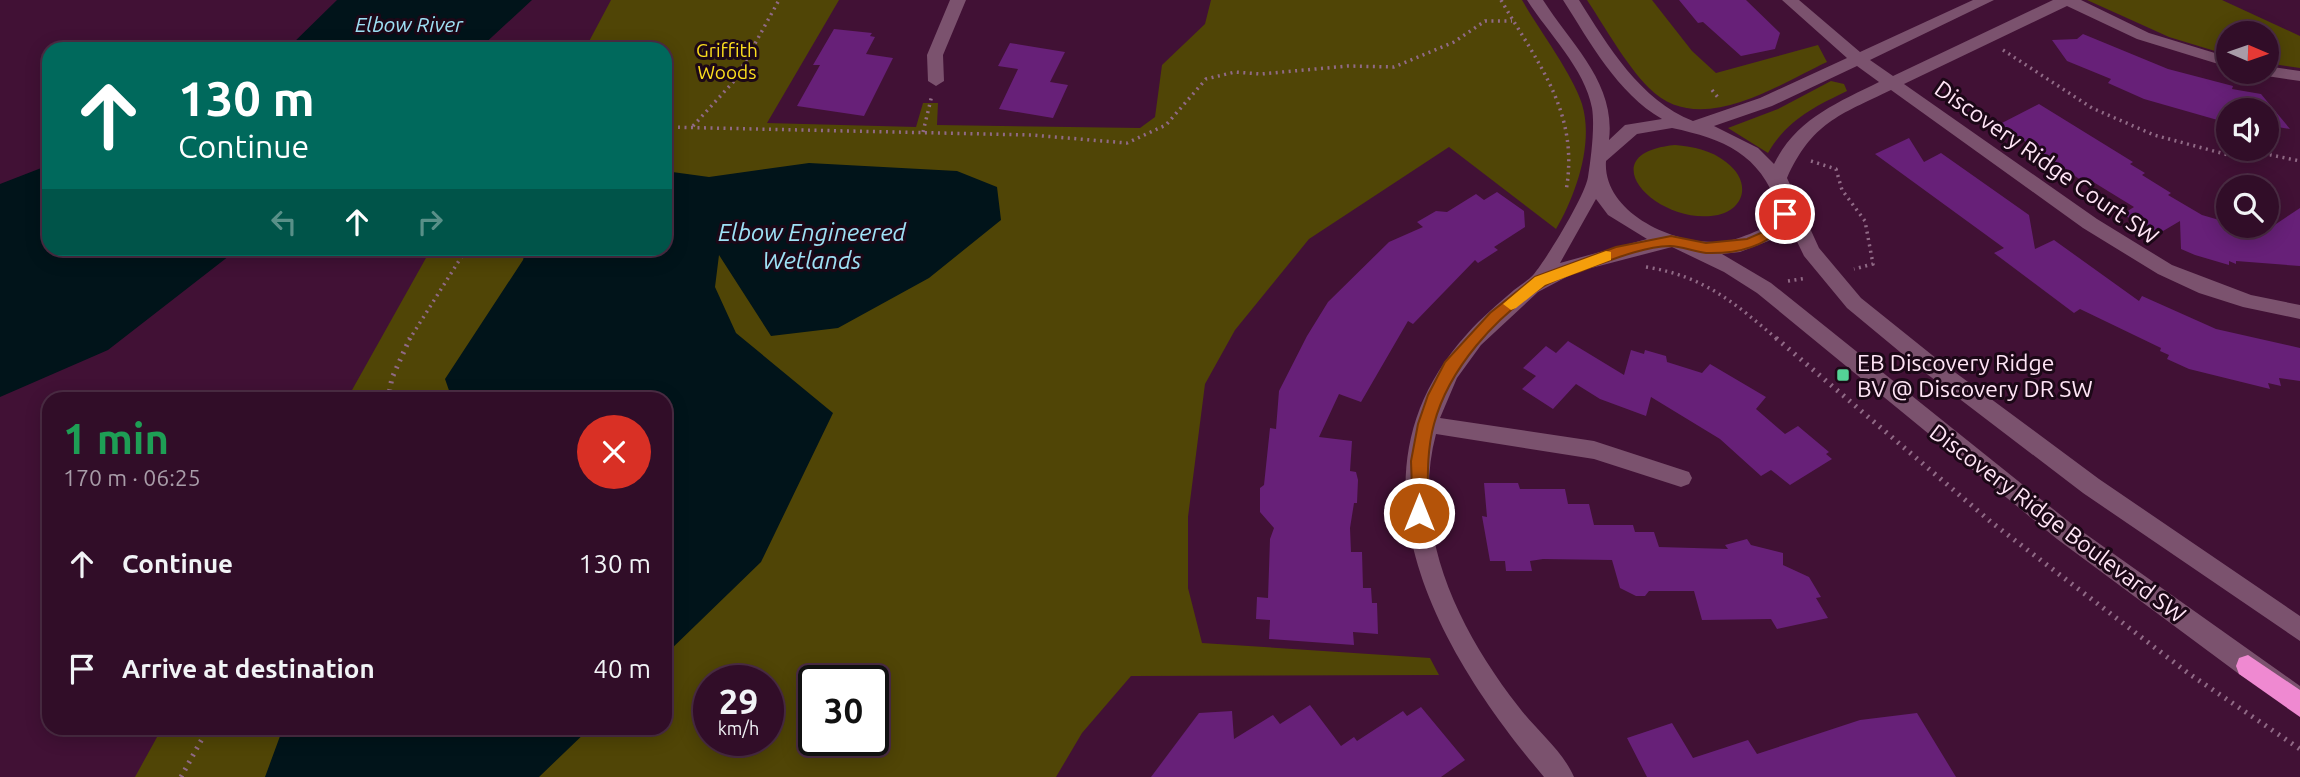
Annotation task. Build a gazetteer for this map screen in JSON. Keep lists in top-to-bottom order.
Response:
{
  "streets": {
    "street": ["Discovery Ridge Court SW", "Discovery Ridge Boulevard SW"]
  },
  "water": ["Elbow River", "Elbow Engineered Wetlands"],
  "parks": ["Griffith Woods"],
  "places": {
    "transit": ["EB Discovery Ridge BV @ Discovery DR SW"]
  },
  "north": "right",
  "page": {
    "turn": ["130 m", "Continue"],
    "heading": ["1 min", "170 m · 06:25"],
    "list": [
      {
        "name": "Continue",
        "value": "130 m"
      },
      {
        "name": "Arrive at destination",
        "value": "40 m"
      }
    ],
    "speed": "29 km/h",
    "limit": "30"
  }
}
